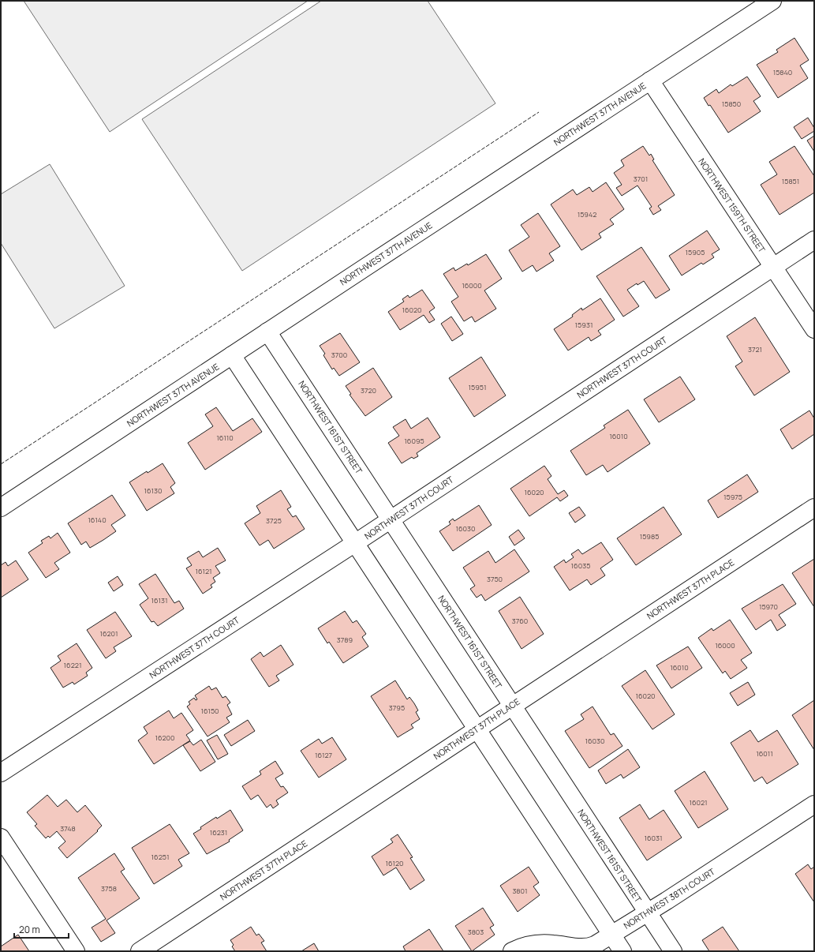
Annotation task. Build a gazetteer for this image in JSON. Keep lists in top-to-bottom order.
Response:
{
  "streets": {
    "street": [
      "NORTHWEST 37TH AVENUE",
      "NORTHWEST 159TH STREET",
      "NORTHWEST 37TH COURT",
      "NORTHWEST 161ST STREET",
      "NORTHWEST 37TH PLACE",
      "NORTHWEST 38TH COURT"
    ]
  },
  "crossings": [
    ["NORTHWEST 37TH AVENUE", "NORTHWEST 159TH STREET"],
    ["NORTHWEST 37TH AVENUE", "NORTHWEST 161ST STREET"],
    ["NORTHWEST 159TH STREET", "NORTHWEST 37TH COURT"],
    ["NORTHWEST 37TH COURT", "NORTHWEST 161ST STREET"],
    ["NORTHWEST 161ST STREET", "NORTHWEST 37TH PLACE"],
    ["NORTHWEST 161ST STREET", "NORTHWEST 38TH COURT"]
  ],
  "house_numbers": [
    "15840",
    "15850",
    "3701",
    "15851",
    "15942",
    "15905",
    "16000",
    "16020",
    "15931",
    "3721",
    "3700",
    "15951",
    "3720",
    "16010",
    "16110",
    "16095",
    "16130",
    "16020",
    "15975",
    "16140",
    "3725",
    "16030",
    "15985",
    "16035",
    "16121",
    "3750",
    "16131",
    "15970",
    "3760",
    "16201",
    "3789",
    "16000",
    "16221",
    "16010",
    "16020",
    "3795",
    "16150",
    "16200",
    "16030",
    "16011",
    "16127",
    "16021",
    "3748",
    "16231",
    "16031",
    "16251",
    "16120",
    "3758",
    "3801",
    "3803"
  ],
  "scale_bar": "20 m"
}
